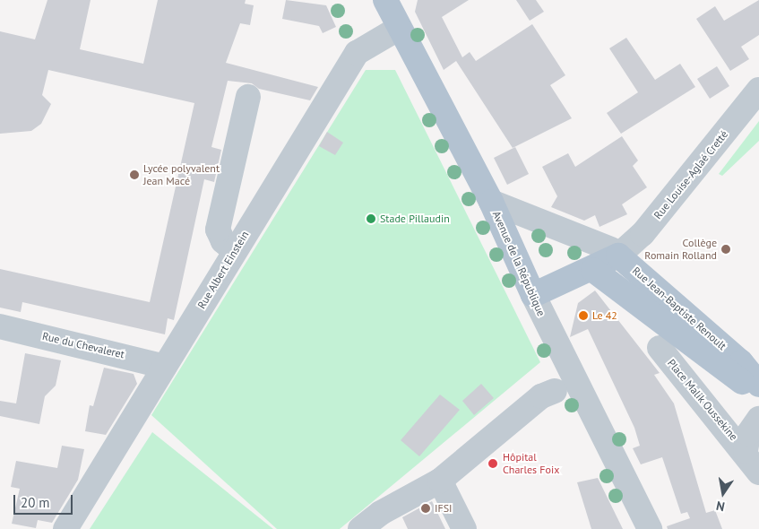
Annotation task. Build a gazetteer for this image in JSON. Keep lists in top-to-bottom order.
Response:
{
  "streets": {
    "main road": ["Avenue de la République", "Rue Jean-Baptiste Renoult"],
    "street": [
      "Rue Louise-Aglaé Cretté",
      "Rue Albert Einstein",
      "Rue du Chevaleret",
      "Place Malik Oussekine"
    ]
  },
  "crossings": [
    ["Rue Louise-Aglaé Cretté", "Rue Jean-Baptiste Renoult"],
    ["Avenue de la République", "Rue Albert Einstein"],
    ["Rue Albert Einstein", "Rue du Chevaleret"]
  ],
  "places": [
    "Lycée polyvalent Jean Macé",
    "Stade Pillaudin",
    "Collège Romain Rolland",
    "Le 42",
    "Hôpital Charles Foix",
    "IFSI"
  ],
  "scale_bar": "20 m",
  "north": "bottom"
}
